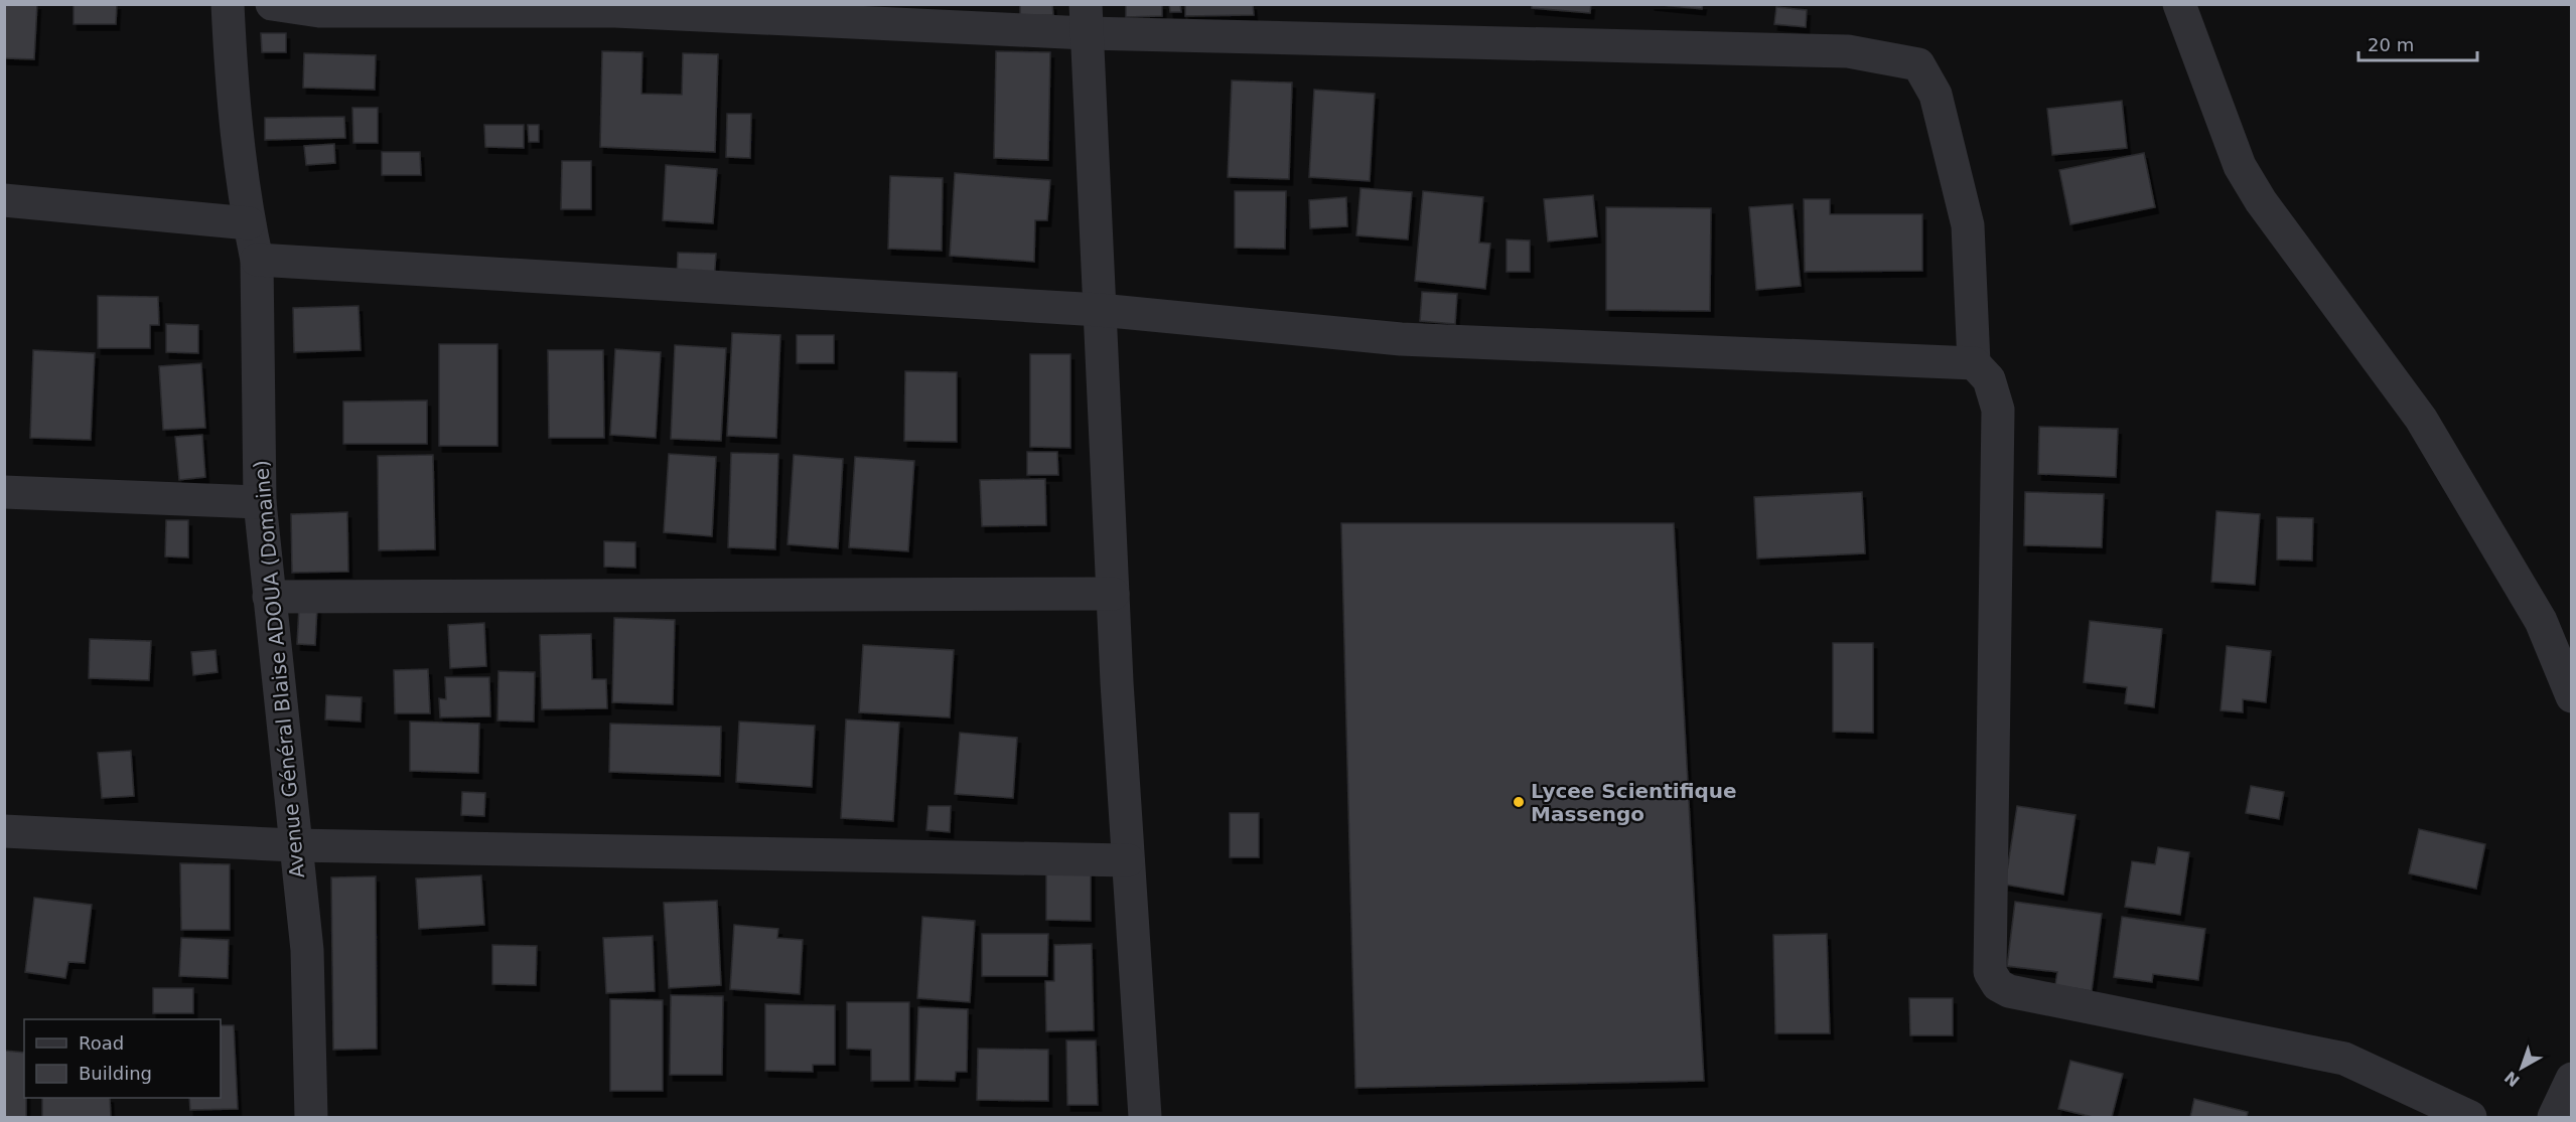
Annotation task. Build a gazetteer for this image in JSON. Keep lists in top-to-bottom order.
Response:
{
  "streets": {
    "street": ["Avenue Général Blaise ADOUA (Domaine)"]
  },
  "places": ["Lycee Scientifique Massengo"],
  "legend": ["Road", "Building"],
  "scale_bar": "20 m",
  "north": "bottom left"
}
